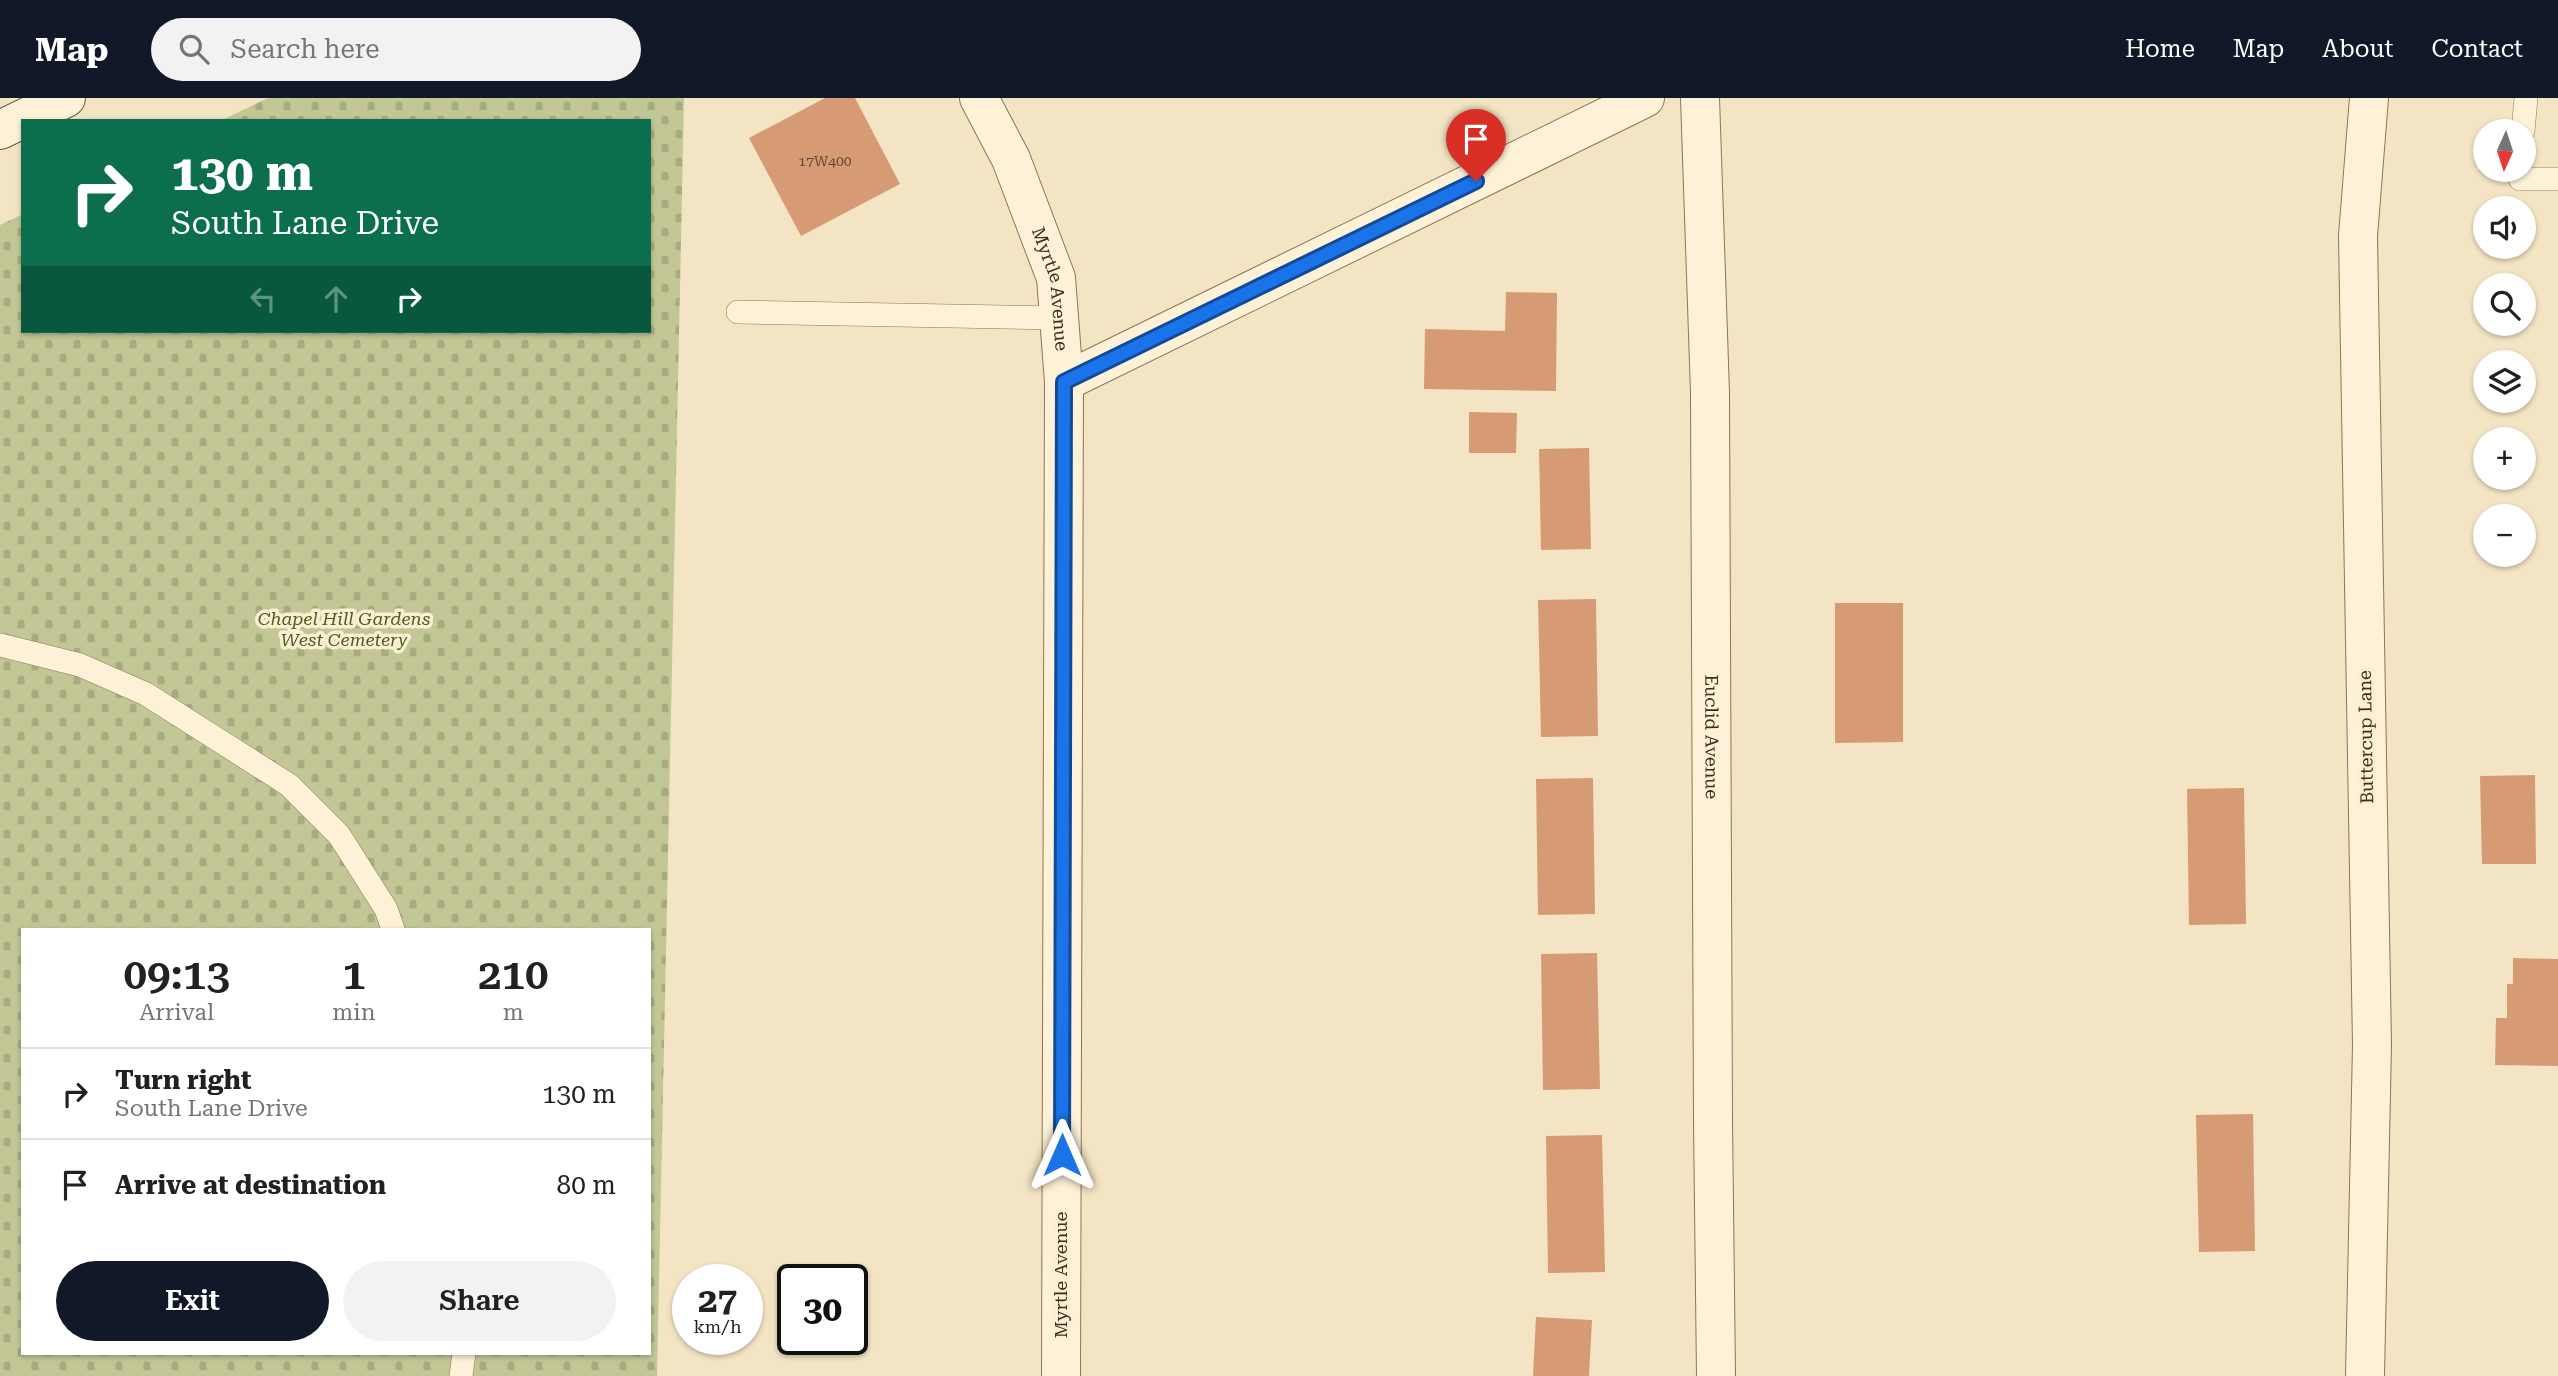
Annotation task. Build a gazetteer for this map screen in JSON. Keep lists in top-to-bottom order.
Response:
{
  "streets": {
    "street": ["Myrtle Avenue", "Euclid Avenue", "Buttercup Lane"]
  },
  "parks": ["Chapel Hill Gardens West Cemetery"],
  "house_numbers": ["17W400"],
  "north": "bottom",
  "page": {
    "header": "Map",
    "search": "Search here",
    "nav": [
      "Home",
      "Map",
      "About",
      "Contact"
    ],
    "map_buttons": ["+", "−"],
    "turn": ["130 m", "South Lane Drive"],
    "eta": [
      "09:13",
      "Arrival",
      "1",
      "min",
      "210",
      "m"
    ],
    "list": [
      {
        "name": "Turn right",
        "note": "South Lane Drive",
        "value": "130 m"
      },
      {
        "name": "Arrive at destination",
        "value": "80 m"
      }
    ],
    "buttons": ["Exit", "Share"],
    "speed": "27 km/h",
    "limit": "30"
  }
}
